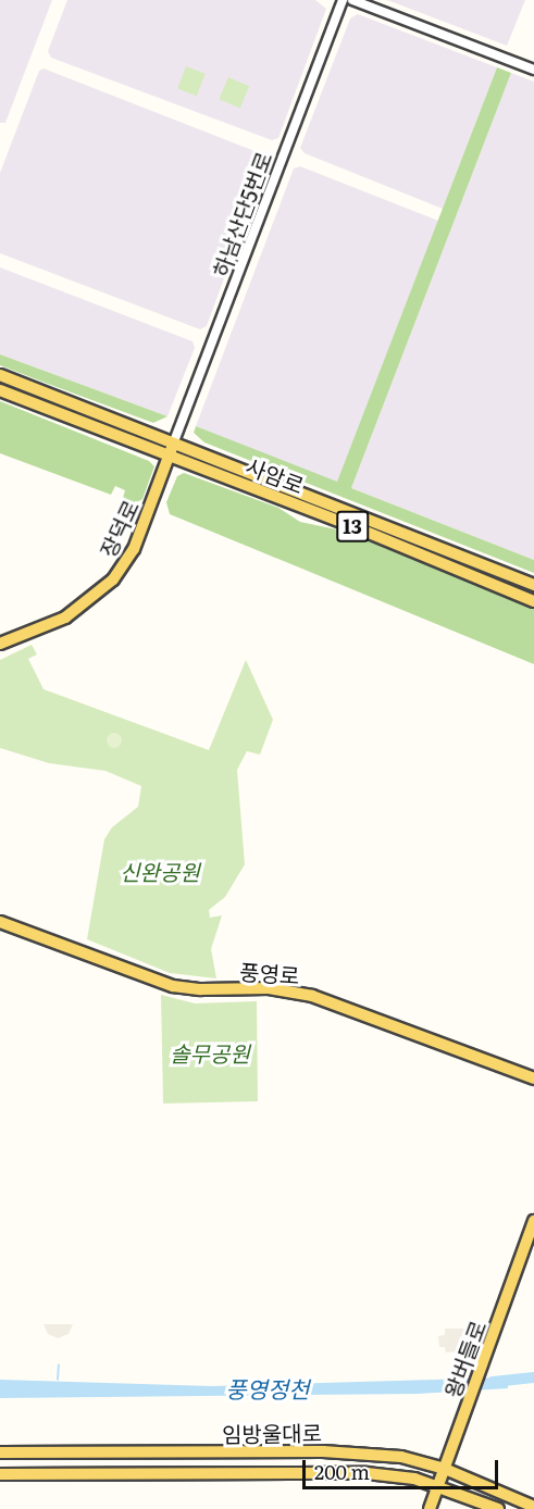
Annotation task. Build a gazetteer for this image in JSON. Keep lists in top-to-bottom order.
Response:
{
  "streets": {
    "main road": [
      "사암로",
      "13",
      "장덕로",
      "풍영로",
      "왕버들로",
      "임방울대로"
    ],
    "street": ["하남산단5번로"]
  },
  "crossings": [
    ["하남산단5번로", "사암로"],
    ["하남산단5번로", "장덕로"],
    ["사암로", "장덕로"],
    ["왕버들로", "임방울대로"]
  ],
  "water": ["풍영정천"],
  "parks": ["신완공원", "솔무공원"],
  "scale_bar": "200 m"
}
